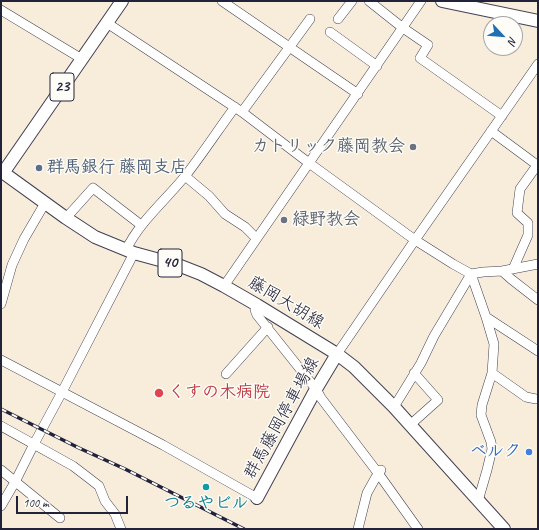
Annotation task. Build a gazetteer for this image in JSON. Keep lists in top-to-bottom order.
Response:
{
  "streets": {
    "main road": [
      "23",
      "40",
      "藤岡大胡線",
      "群馬藤岡停車場線"
    ]
  },
  "crossings": [
    ["23", "藤岡大胡線"],
    ["藤岡大胡線", "群馬藤岡停車場線"]
  ],
  "places": [
    "カトリック藤岡教会",
    "群馬銀行 藤岡支店",
    "緑野教会",
    "くすの木病院",
    "ベルク",
    "つるやビル"
  ],
  "scale_bar": "100 m",
  "north": "bottom right"
}
